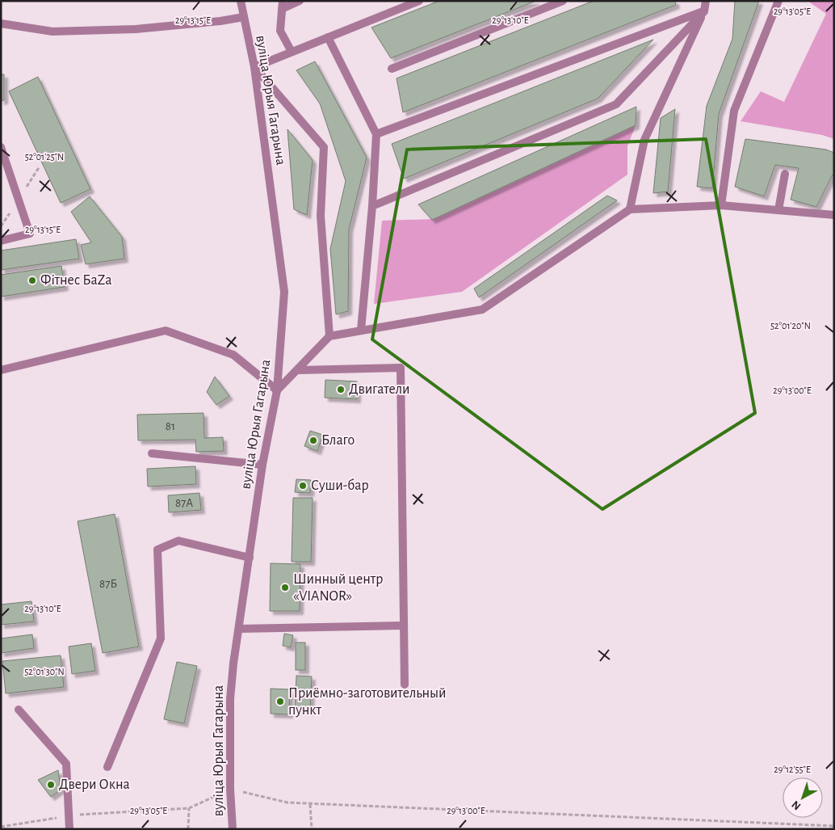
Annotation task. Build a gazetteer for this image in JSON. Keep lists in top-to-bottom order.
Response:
{
  "streets": {
    "street": ["вуліца Юрыя Гагарына"]
  },
  "places": [
    "Фітнес БаZa",
    "Двигатели",
    "Благо",
    "Суши-бар",
    "Шинный центр «VIANOR»",
    "Приёмно-заготовительный пункт",
    "Двери Окна"
  ],
  "house_numbers": ["81", "87А", "87Б"],
  "north": "bottom left",
  "coordinates": [
    "29°13'05\"E",
    "29°13'15\"E",
    "29°13'10\"E",
    "52°01'25\"N",
    "52°01'20\"N",
    "29°13'00\"E",
    "52°01'30\"N",
    "29°12'55\"E"
  ]
}
